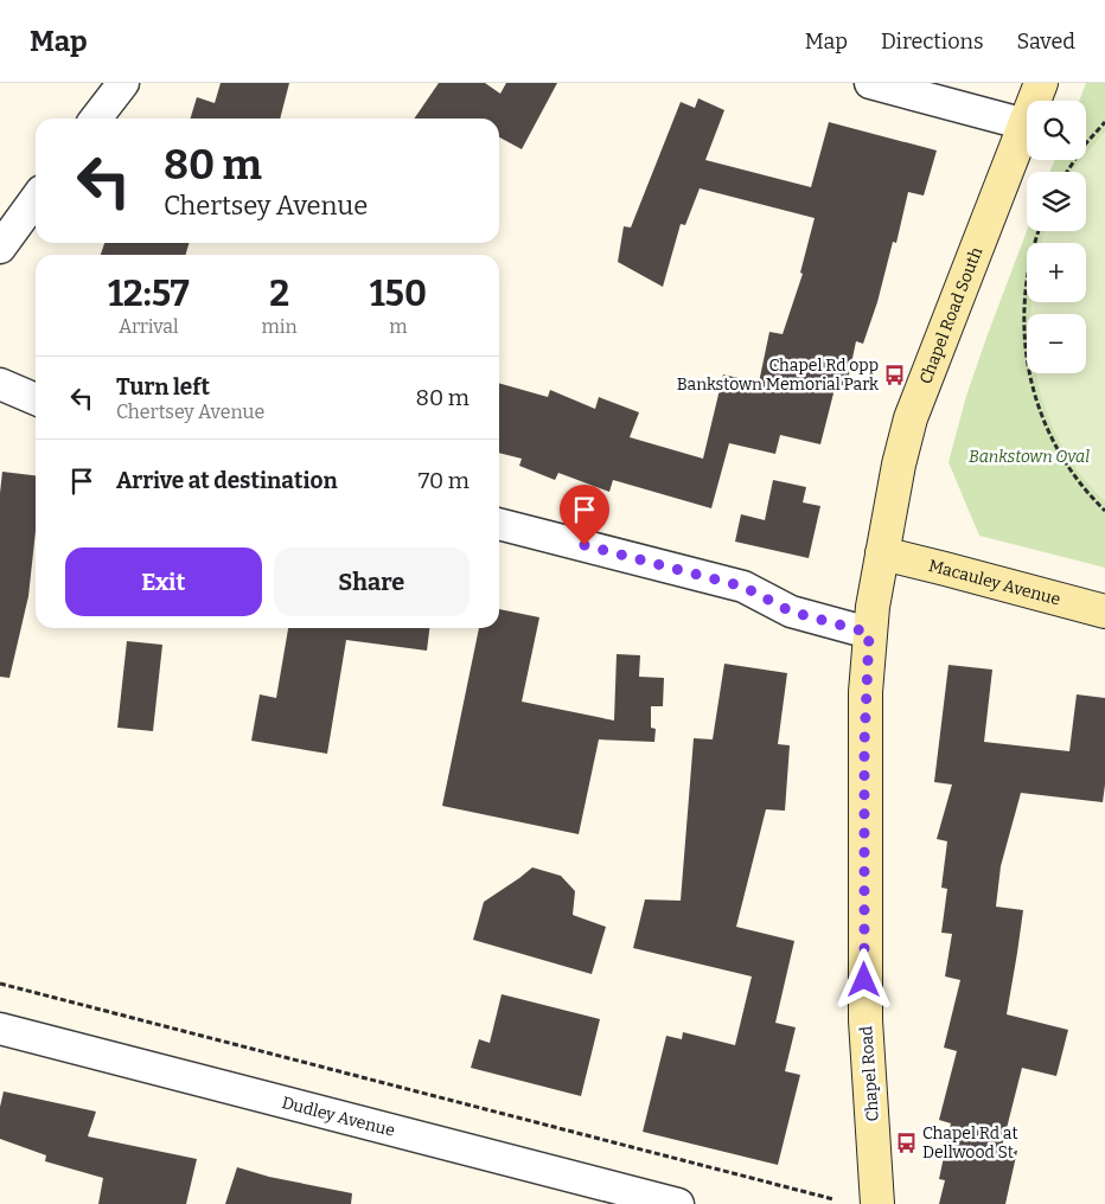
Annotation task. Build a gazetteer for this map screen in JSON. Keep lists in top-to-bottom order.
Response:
{
  "streets": {
    "main road": ["Chapel Road South", "Macauley Avenue", "Chapel Road"],
    "street": ["Dudley Avenue"]
  },
  "crossings": [
    ["Chapel Road South", "Macauley Avenue"],
    ["Chapel Road South", "Chapel Road"],
    ["Macauley Avenue", "Chapel Road"]
  ],
  "parks": ["Bankstown Oval"],
  "places": {
    "bus stop": ["Chapel Rd opp Bankstown Memorial Park", "Chapel Rd at Dellwood St"]
  },
  "page": {
    "header": "Map",
    "nav": ["Map", "Directions", "Saved"],
    "map_buttons": ["+", "−"],
    "turn": ["80 m", "Chertsey Avenue"],
    "eta": [
      "12:57",
      "Arrival",
      "2",
      "min",
      "150",
      "m"
    ],
    "list": [
      {
        "name": "Turn left",
        "note": "Chertsey Avenue",
        "value": "80 m"
      },
      {
        "name": "Arrive at destination",
        "value": "70 m"
      }
    ],
    "buttons": ["Exit", "Share"]
  }
}
